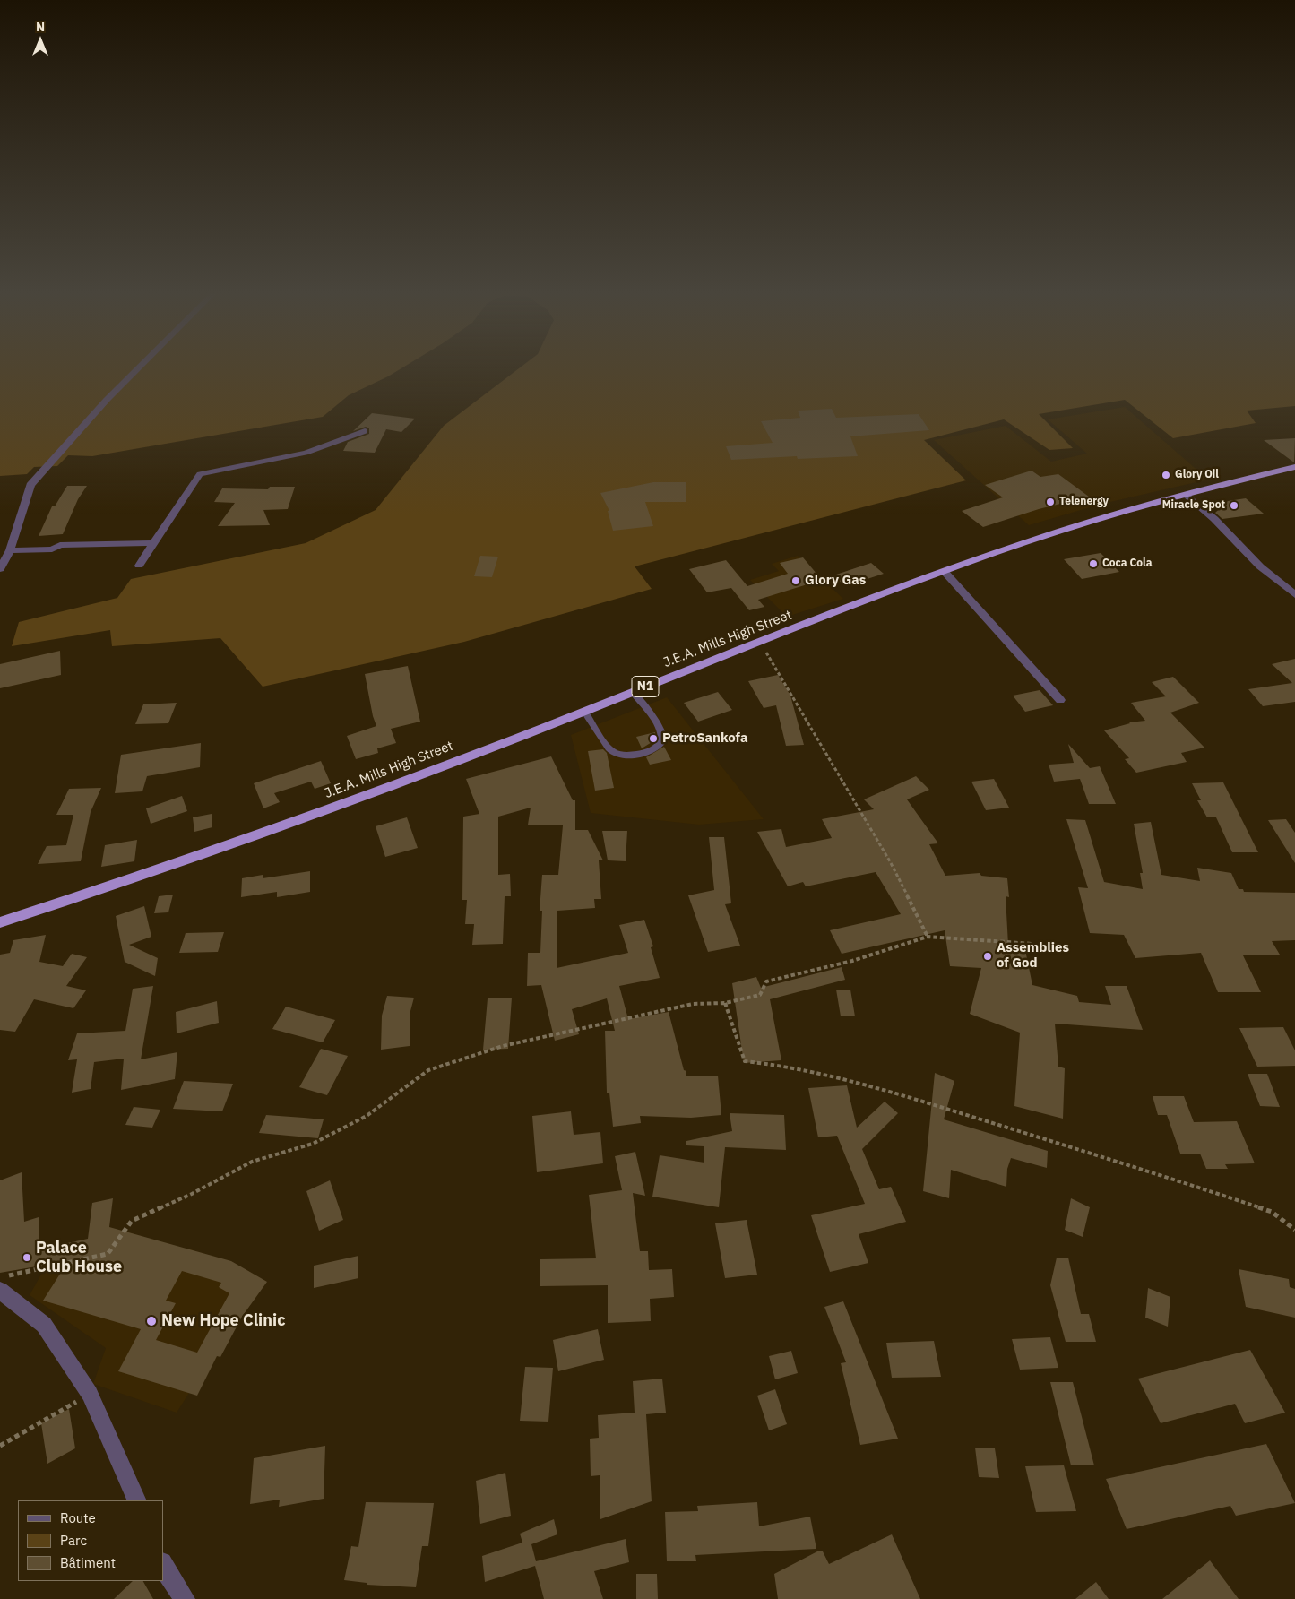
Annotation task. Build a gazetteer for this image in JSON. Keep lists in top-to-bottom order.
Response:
{
  "streets": {
    "highway": ["J.E.A. Mills High Street", "N1"]
  },
  "places": [
    "Glory Oil",
    "Telenergy",
    "Miracle Spot",
    "Coca Cola",
    "Glory Gas",
    "PetroSankofa",
    "Assemblies of God",
    "Palace Club House",
    "New Hope Clinic"
  ],
  "legend": ["Route", "Parc", "Bâtiment"],
  "north": "top"
}
